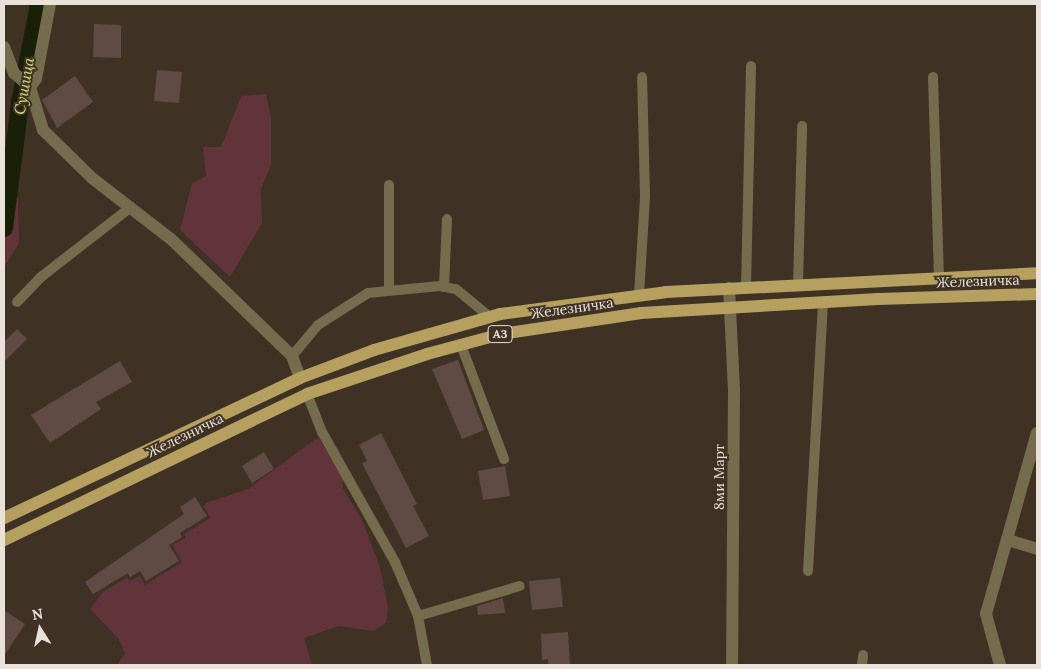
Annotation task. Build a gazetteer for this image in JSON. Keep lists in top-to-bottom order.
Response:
{
  "streets": {
    "main road": ["Железничка", "A3"],
    "street": ["8ми Март"]
  },
  "crossings": [
    ["Железничка", "8ми Март"]
  ],
  "water": ["Сушица"],
  "north": "top"
}
